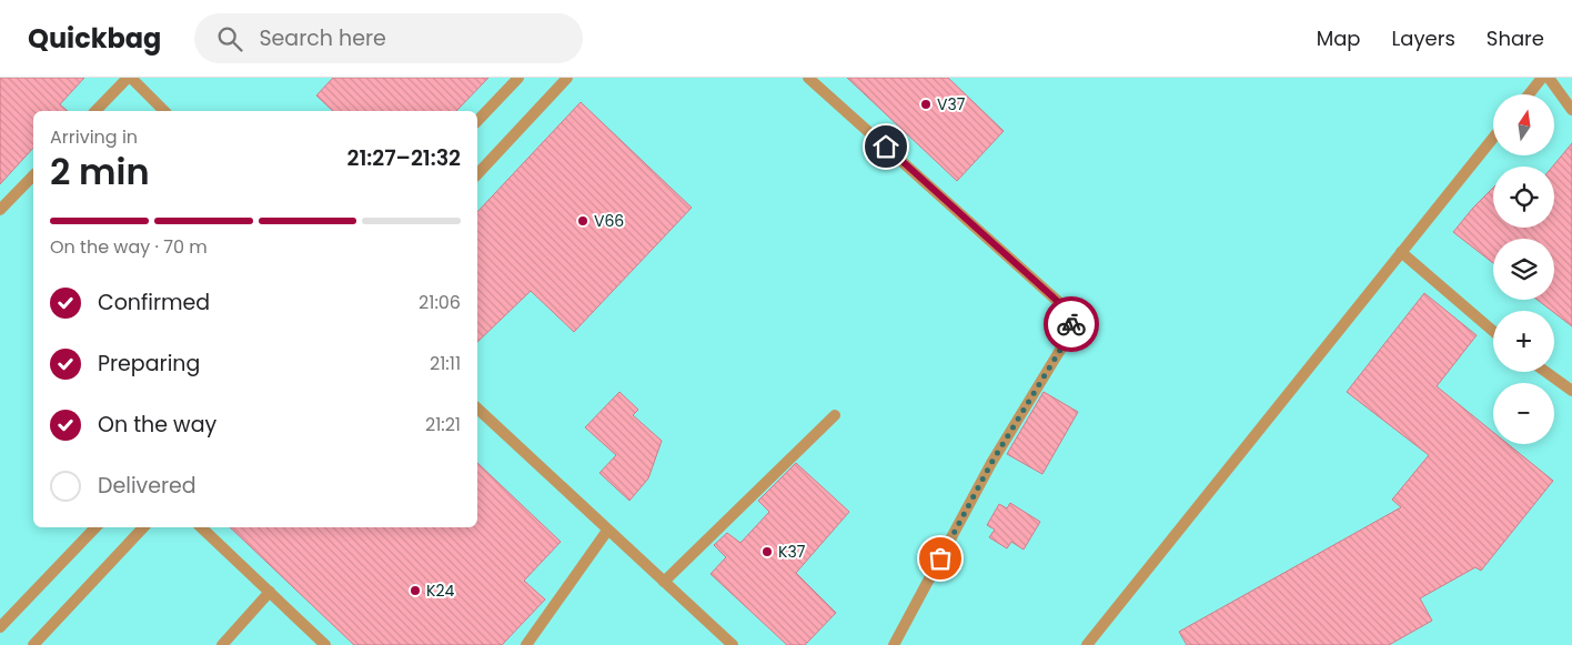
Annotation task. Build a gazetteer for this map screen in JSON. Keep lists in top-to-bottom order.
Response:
{
  "places": [
    "V37",
    "V66",
    "K37",
    "K24"
  ],
  "north": "top",
  "page": {
    "header": "Quickbag",
    "search": "Search here",
    "nav": ["Map", "Layers", "Share"],
    "map_buttons": ["+", "−"],
    "heading": ["2 min", "Arriving in", "21:27–21:32"],
    "bar": "On the way · 70 m",
    "list": [
      ["Confirmed", "21:06"],
      ["Preparing", "21:11"],
      ["On the way", "21:21"],
      "Delivered"
    ]
  }
}
